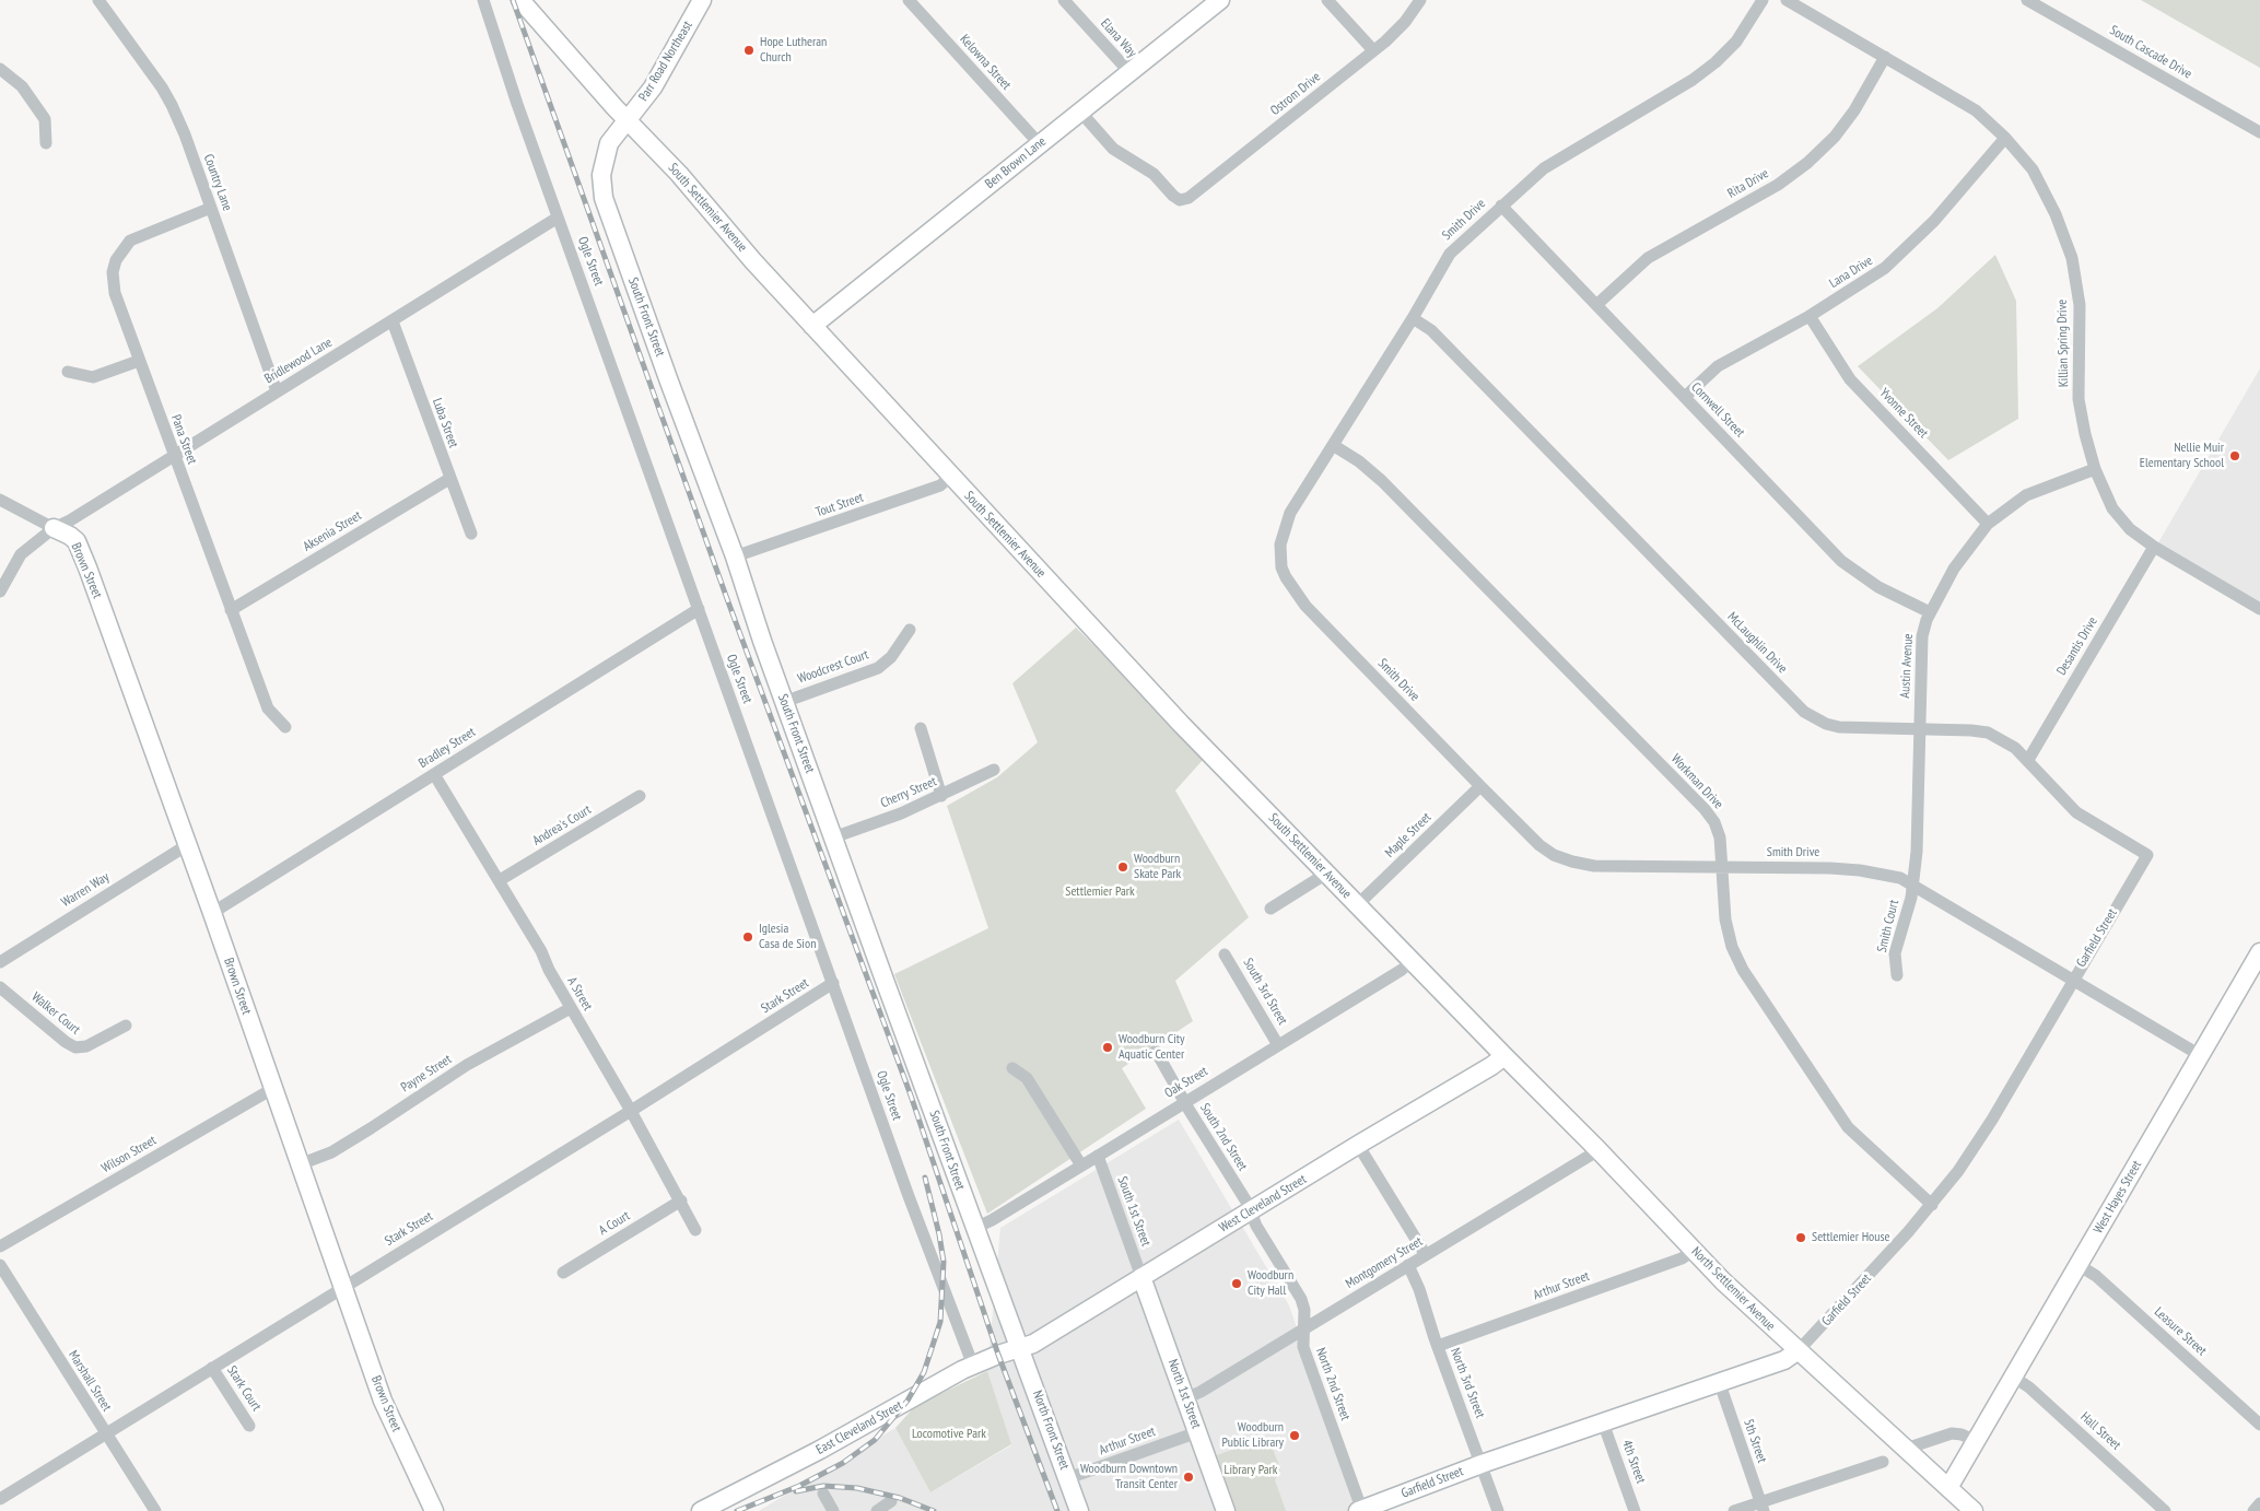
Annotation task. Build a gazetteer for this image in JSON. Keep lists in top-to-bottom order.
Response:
{
  "streets": {
    "street": [
      "Elana Way",
      "South Cascade Drive",
      "Parr Road Northeast",
      "Kelowna Street",
      "Ostrom Drive",
      "Ben Brown Lane",
      "Country Lane",
      "Rita Drive",
      "South Settlemier Avenue",
      "Smith Drive",
      "Ogle Street",
      "Lana Drive",
      "South Front Street",
      "Killian Spring Drive",
      "Bridlewood Lane",
      "Cornwell Street",
      "Yvonne Street",
      "Luba Street",
      "Pana Street",
      "Tout Street",
      "Aksenia Street",
      "Brown Street",
      "McLaughlin Drive",
      "Desantis Drive",
      "Austin Avenue",
      "Woodcrest Court",
      "Bradley Street",
      "Workman Drive",
      "Cherry Street",
      "Andrea's Court",
      "Maple Street",
      "Warren Way",
      "Smith Court",
      "Garfield Street",
      "South 3rd Street",
      "A Street",
      "Stark Street",
      "Walker Court",
      "Payne Street",
      "Oak Street",
      "South 2nd Street",
      "Wilson Street",
      "West Hayes Street",
      "West Cleveland Street",
      "South 1st Street",
      "A Court",
      "Montgomery Street",
      "Arthur Street",
      "North Settlemier Avenue",
      "Leasure Street",
      "Marshall Street",
      "North 3rd Street",
      "North 2nd Street",
      "Stark Court",
      "North 1st Street",
      "East Cleveland Street",
      "North Front Street",
      "Hall Street",
      "5th Street",
      "4th Street"
    ]
  },
  "crossings": [
    ["Elana Way", "Ben Brown Lane"],
    ["Parr Road Northeast", "South Settlemier Avenue"],
    ["Parr Road Northeast", "South Front Street"],
    ["Kelowna Street", "Ben Brown Lane"],
    ["Ostrom Drive", "Ben Brown Lane"],
    ["Ben Brown Lane", "South Settlemier Avenue"],
    ["Country Lane", "Bridlewood Lane"],
    ["Country Lane", "Pana Street"],
    ["Rita Drive", "Killian Spring Drive"],
    ["Rita Drive", "Cornwell Street"],
    ["South Settlemier Avenue", "South Front Street"],
    ["South Settlemier Avenue", "Tout Street"],
    ["South Settlemier Avenue", "Maple Street"],
    ["South Settlemier Avenue", "Oak Street"],
    ["South Settlemier Avenue", "West Cleveland Street"],
    ["South Settlemier Avenue", "North Settlemier Avenue"],
    ["Smith Drive", "Cornwell Street"],
    ["Smith Drive", "McLaughlin Drive"],
    ["Smith Drive", "Austin Avenue"],
    ["Smith Drive", "Workman Drive"],
    ["Smith Drive", "Maple Street"],
    ["Smith Drive", "Smith Court"],
    ["Smith Drive", "Garfield Street"],
    ["Smith Drive", "West Hayes Street"],
    ["Ogle Street", "Bridlewood Lane"],
    ["Ogle Street", "Bradley Street"],
    ["Ogle Street", "Stark Street"],
    ["Ogle Street", "East Cleveland Street"],
    ["Lana Drive", "Killian Spring Drive"],
    ["Lana Drive", "Cornwell Street"],
    ["Lana Drive", "Yvonne Street"],
    ["South Front Street", "Tout Street"],
    ["South Front Street", "Woodcrest Court"],
    ["South Front Street", "Cherry Street"],
    ["South Front Street", "Oak Street"],
    ["South Front Street", "West Cleveland Street"],
    ["South Front Street", "East Cleveland Street"],
    ["South Front Street", "North Front Street"],
    ["Killian Spring Drive", "Desantis Drive"],
    ["Killian Spring Drive", "Austin Avenue"],
    ["Bridlewood Lane", "Luba Street"],
    ["Bridlewood Lane", "Pana Street"],
    ["Bridlewood Lane", "Brown Street"],
    ["Cornwell Street", "Austin Avenue"],
    ["Yvonne Street", "Austin Avenue"],
    ["Luba Street", "Aksenia Street"],
    ["Pana Street", "Aksenia Street"],
    ["Brown Street", "Bradley Street"],
    ["Brown Street", "Warren Way"],
    ["Brown Street", "Stark Street"],
    ["Brown Street", "Payne Street"],
    ["Brown Street", "Wilson Street"],
    ["McLaughlin Drive", "Desantis Drive"],
    ["McLaughlin Drive", "Austin Avenue"],
    ["McLaughlin Drive", "Garfield Street"],
    ["Austin Avenue", "Smith Court"],
    ["Bradley Street", "A Street"],
    ["Workman Drive", "Garfield Street"],
    ["Andrea's Court", "A Street"],
    ["Garfield Street", "North Settlemier Avenue"],
    ["Garfield Street", "North 3rd Street"],
    ["Garfield Street", "North 2nd Street"],
    ["Garfield Street", "5th Street"],
    ["Garfield Street", "4th Street"],
    ["South 3rd Street", "Oak Street"],
    ["A Street", "Stark Street"],
    ["A Street", "Payne Street"],
    ["A Street", "A Court"],
    ["Stark Street", "Marshall Street"],
    ["Stark Street", "Stark Court"],
    ["Oak Street", "South 2nd Street"],
    ["Oak Street", "South 1st Street"],
    ["South 2nd Street", "West Cleveland Street"],
    ["South 2nd Street", "North 2nd Street"],
    ["West Hayes Street", "North Settlemier Avenue"],
    ["West Hayes Street", "Leasure Street"],
    ["West Hayes Street", "Hall Street"],
    ["West Cleveland Street", "South 1st Street"],
    ["West Cleveland Street", "North Settlemier Avenue"],
    ["West Cleveland Street", "North 2nd Street"],
    ["West Cleveland Street", "North 1st Street"],
    ["West Cleveland Street", "East Cleveland Street"],
    ["West Cleveland Street", "North Front Street"],
    ["South 1st Street", "North 1st Street"],
    ["Montgomery Street", "North Settlemier Avenue"],
    ["Montgomery Street", "North 3rd Street"],
    ["Montgomery Street", "North 2nd Street"],
    ["Montgomery Street", "North 1st Street"],
    ["Arthur Street", "North Settlemier Avenue"],
    ["Arthur Street", "North 3rd Street"],
    ["Arthur Street", "North 1st Street"],
    ["Arthur Street", "North Front Street"],
    ["East Cleveland Street", "North Front Street"]
  ],
  "parks": ["Settlemier Park", "Locomotive Park", "Library Park"],
  "places": [
    "Hope Lutheran Church",
    "Nellie Muir Elementary School",
    "Woodburn Skate Park",
    "Iglesia Casa de Sion",
    "Woodburn City Aquatic Center",
    "Settlemier House",
    "Woodburn City Hall",
    "Woodburn Public Library",
    "Woodburn Downtown Transit Center"
  ]
}
